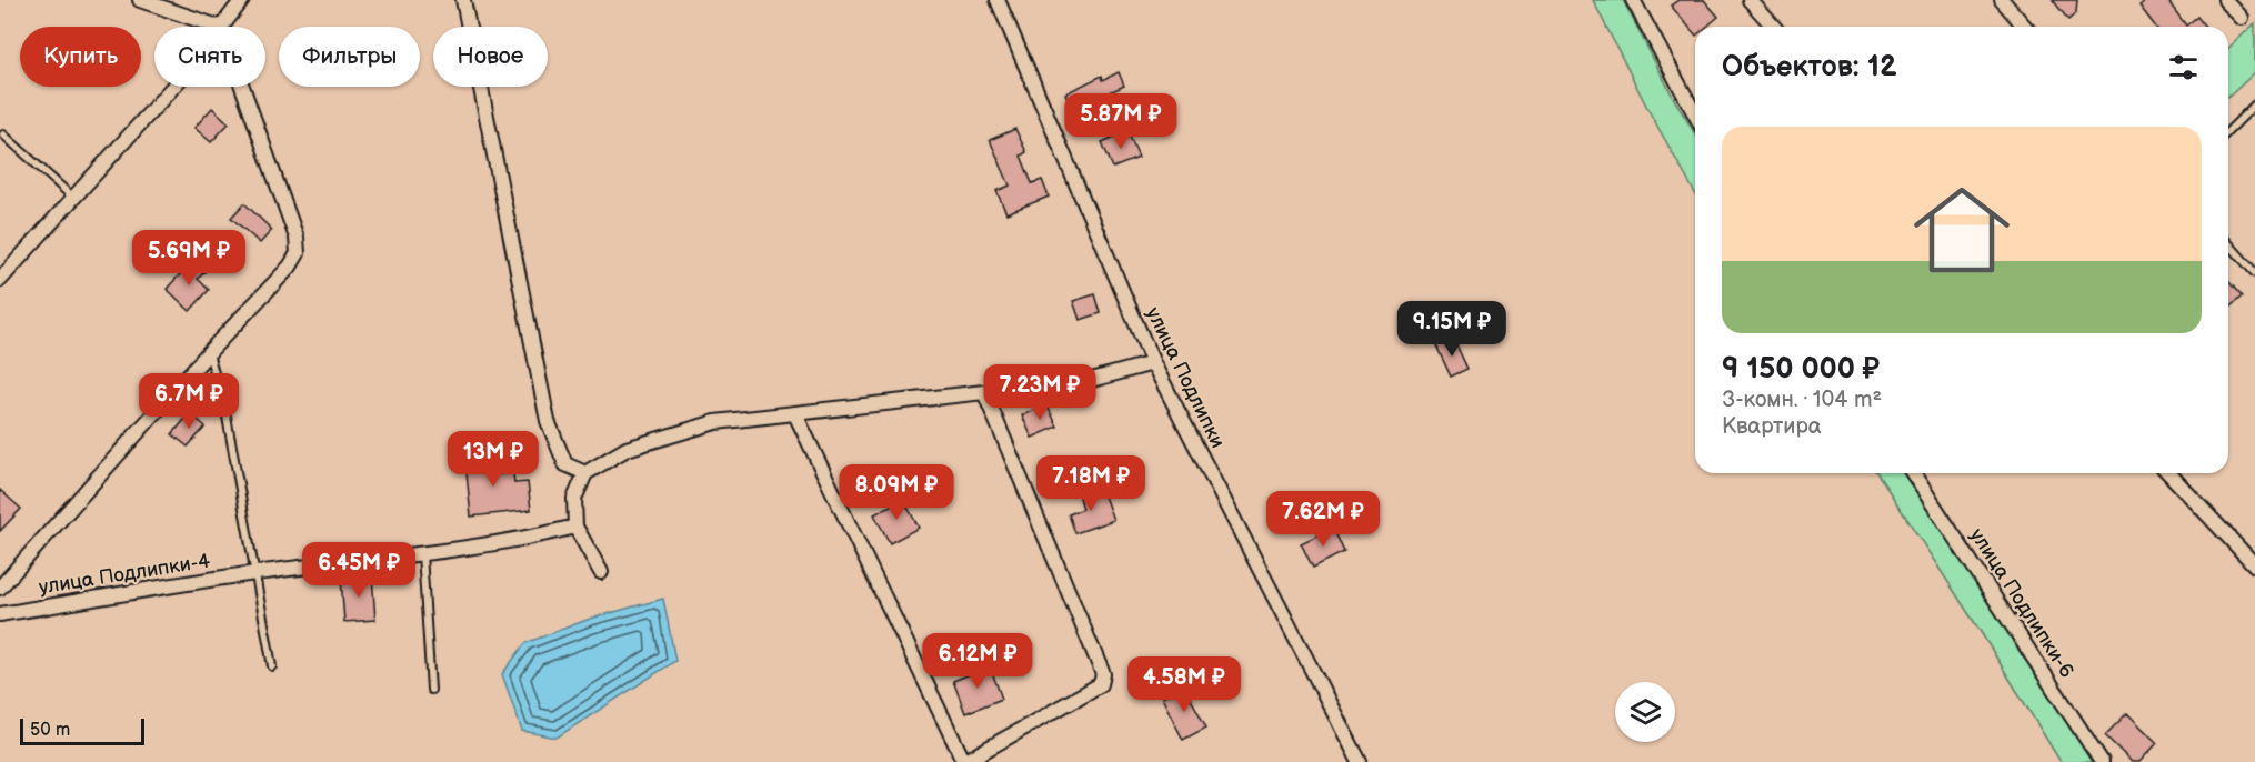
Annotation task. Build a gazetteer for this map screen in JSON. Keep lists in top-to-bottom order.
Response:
{
  "streets": {
    "street": ["улица Подлипки", "улица Подлипки-4", "улица Подлипки-6"]
  },
  "scale_bar": "50 m",
  "page": {
    "chip": [
      "Купить",
      "Снять",
      "Фильтры",
      "Новое"
    ],
    "heading": "Объектов: 12",
    "price": [
      "5.87M ₽",
      "5.69M ₽",
      "9.15M ₽",
      "7.23M ₽",
      "6.7M ₽",
      "13M ₽",
      "7.18M ₽",
      "8.09M ₽",
      "7.62M ₽",
      "6.45M ₽",
      "6.12M ₽",
      "4.58M ₽"
    ],
    "list": [
      {
        "name": "9 150 000 ₽",
        "note": "3-комн. · 104 m² · Квартира"
      }
    ],
    "scale": "50 m"
  }
}
